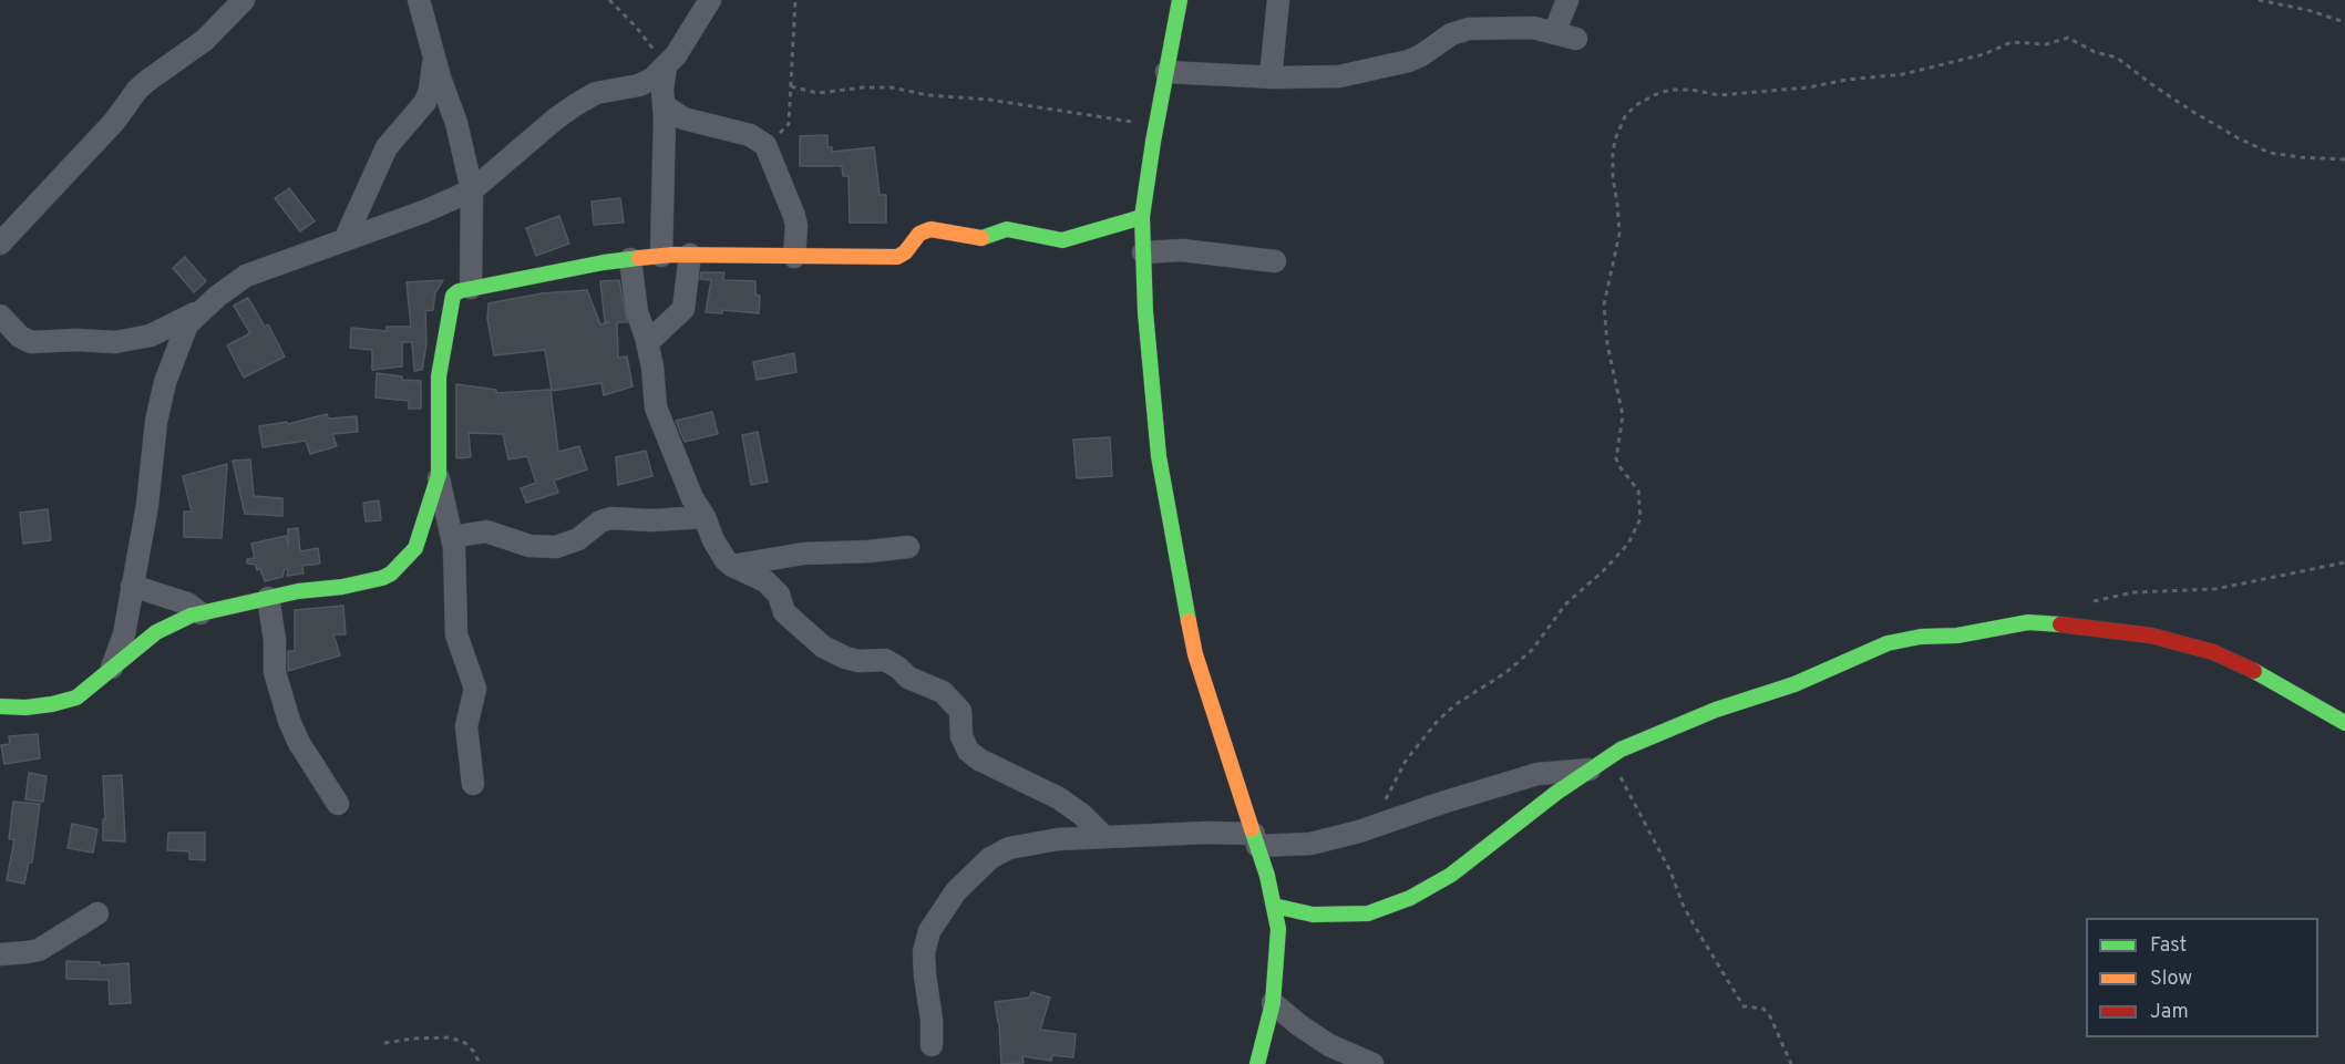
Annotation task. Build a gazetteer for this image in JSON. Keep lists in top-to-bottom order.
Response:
{
  "legend": ["Fast", "Slow", "Jam"]
}
